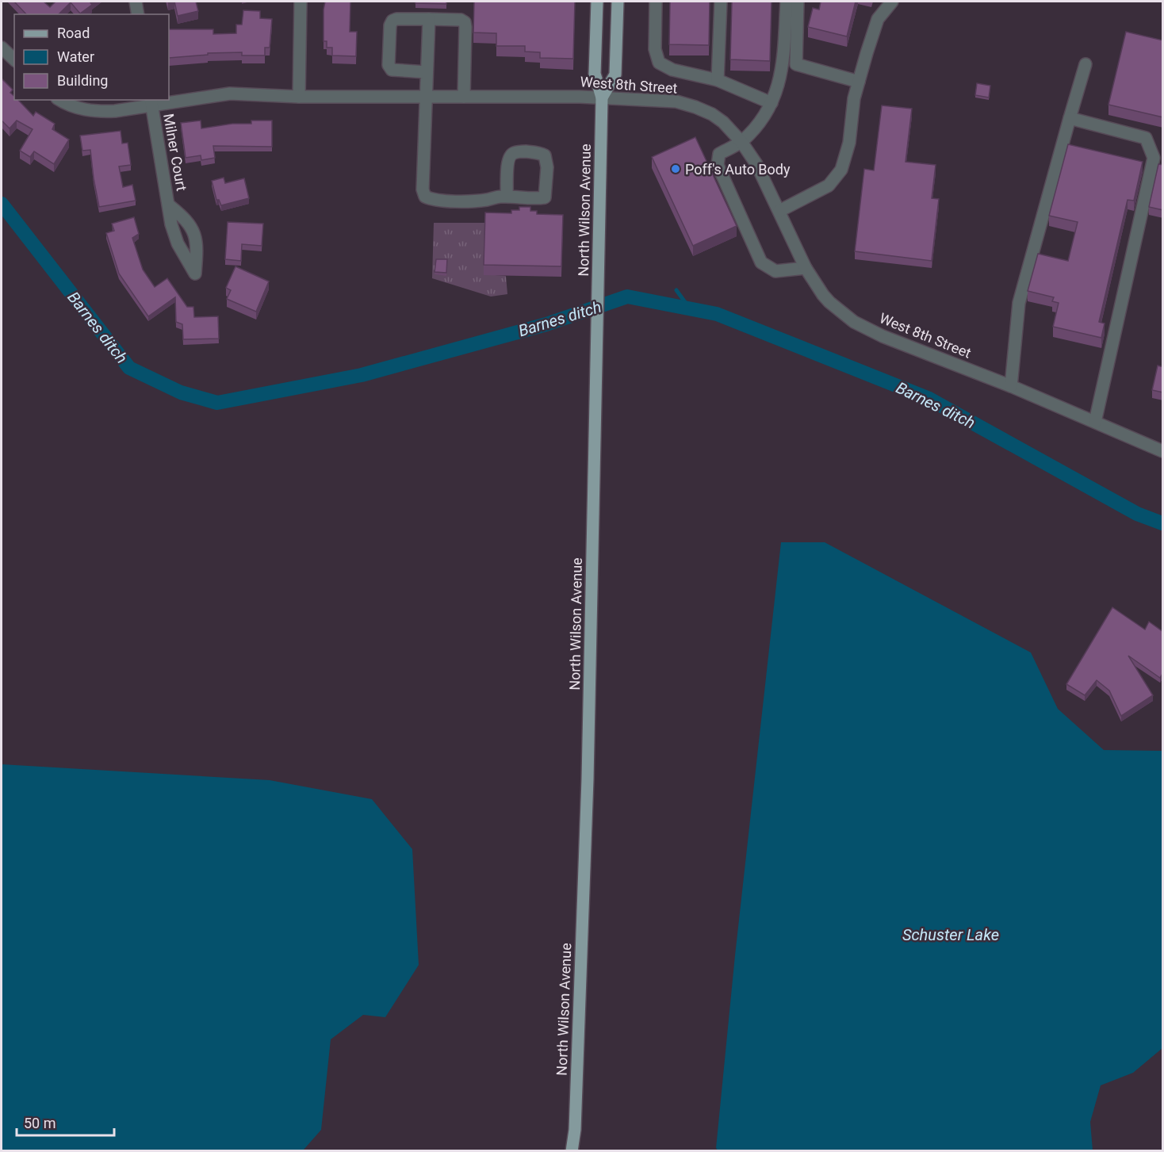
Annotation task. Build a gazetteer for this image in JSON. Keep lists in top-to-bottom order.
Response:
{
  "streets": {
    "main road": ["North Wilson Avenue"],
    "street": ["West 8th Street", "Milner Court"]
  },
  "crossings": [
    ["West 8th Street", "Milner Court"],
    ["West 8th Street", "North Wilson Avenue"]
  ],
  "water": ["Barnes ditch", "Schuster Lake"],
  "places": ["Poff's Auto Body"],
  "legend": ["Road", "Water", "Building"],
  "scale_bar": "50 m"
}
